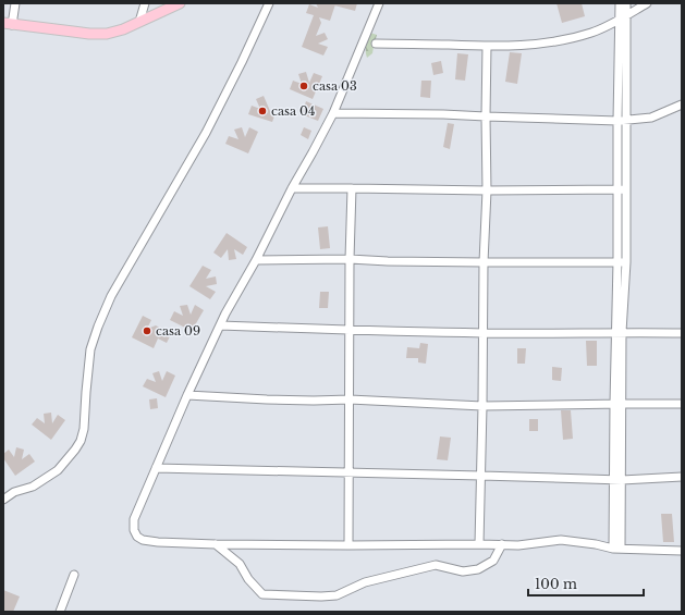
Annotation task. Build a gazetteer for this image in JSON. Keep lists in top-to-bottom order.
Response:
{
  "places": ["casa 03", "casa 04", "casa 09"],
  "scale_bar": "100 m"
}
